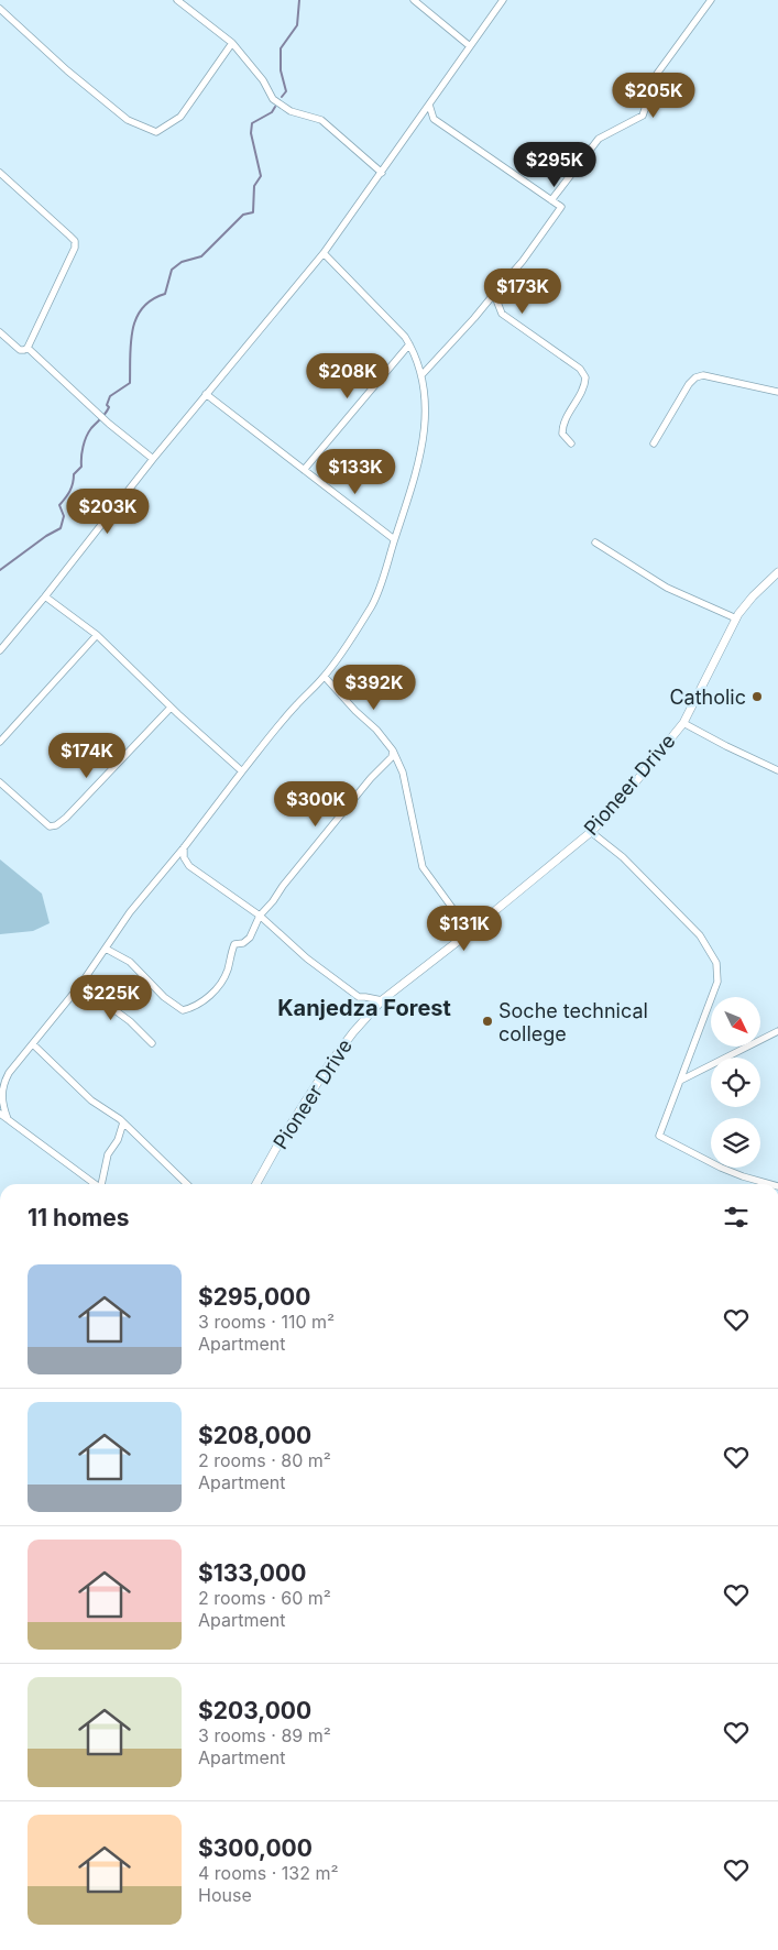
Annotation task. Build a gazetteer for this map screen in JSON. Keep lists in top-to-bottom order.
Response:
{
  "streets": {
    "street": ["Pioneer Drive"]
  },
  "districts": ["Kanjedza Forest"],
  "places": ["Catholic", "Soche technical college"],
  "north": "bottom right",
  "page": {
    "price": [
      "$205K",
      "$295K",
      "$173K",
      "$208K",
      "$133K",
      "$203K",
      "$392K",
      "$174K",
      "$300K",
      "$131K",
      "$225K"
    ],
    "heading": "11 homes",
    "list": [
      {
        "name": "$295,000",
        "note": "3 rooms · 110 m² · Apartment"
      },
      {
        "name": "$208,000",
        "note": "2 rooms · 80 m² · Apartment"
      },
      {
        "name": "$133,000",
        "note": "2 rooms · 60 m² · Apartment"
      },
      {
        "name": "$203,000",
        "note": "3 rooms · 89 m² · Apartment"
      },
      {
        "name": "$300,000",
        "note": "4 rooms · 132 m² · House"
      }
    ]
  }
}
